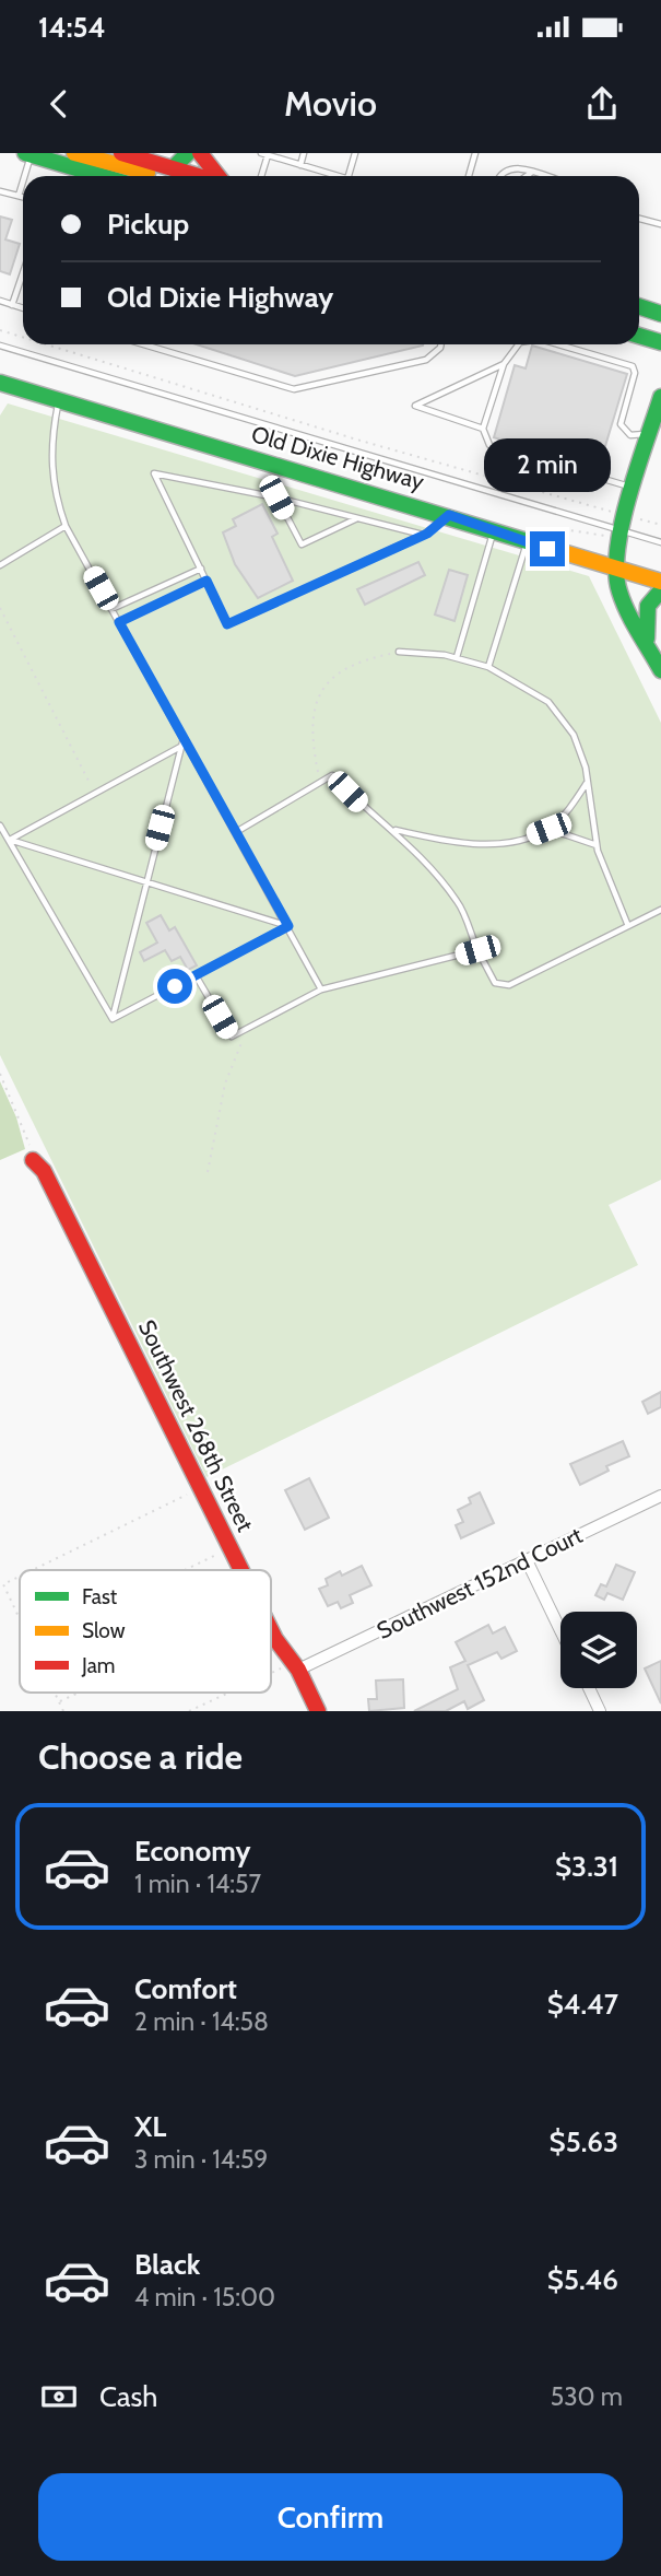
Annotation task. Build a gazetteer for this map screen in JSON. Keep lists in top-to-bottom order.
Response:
{
  "streets": {
    "main road": ["Old Dixie Highway", "Southwest 268th Street"],
    "street": ["Southwest 152nd Court"]
  },
  "crossings": [
    ["Southwest 268th Street", "Southwest 152nd Court"]
  ],
  "legend": ["Fast", "Slow", "Jam"],
  "page": {
    "status": "14:54",
    "header": "Movio",
    "banner": ["Pickup", "Old Dixie Highway"],
    "bubble": "2 min",
    "heading": "Choose a ride",
    "list": [
      {
        "name": "Economy",
        "note": "1 min · 14:57",
        "value": "$3.31"
      },
      {
        "name": "Comfort",
        "note": "2 min · 14:58",
        "value": "$4.47"
      },
      {
        "name": "XL",
        "note": "3 min · 14:59",
        "value": "$5.63"
      },
      {
        "name": "Black",
        "note": "4 min · 15:00",
        "value": "$5.46"
      }
    ],
    "pay": ["Cash", "530 m"],
    "buttons": "Confirm"
  }
}
